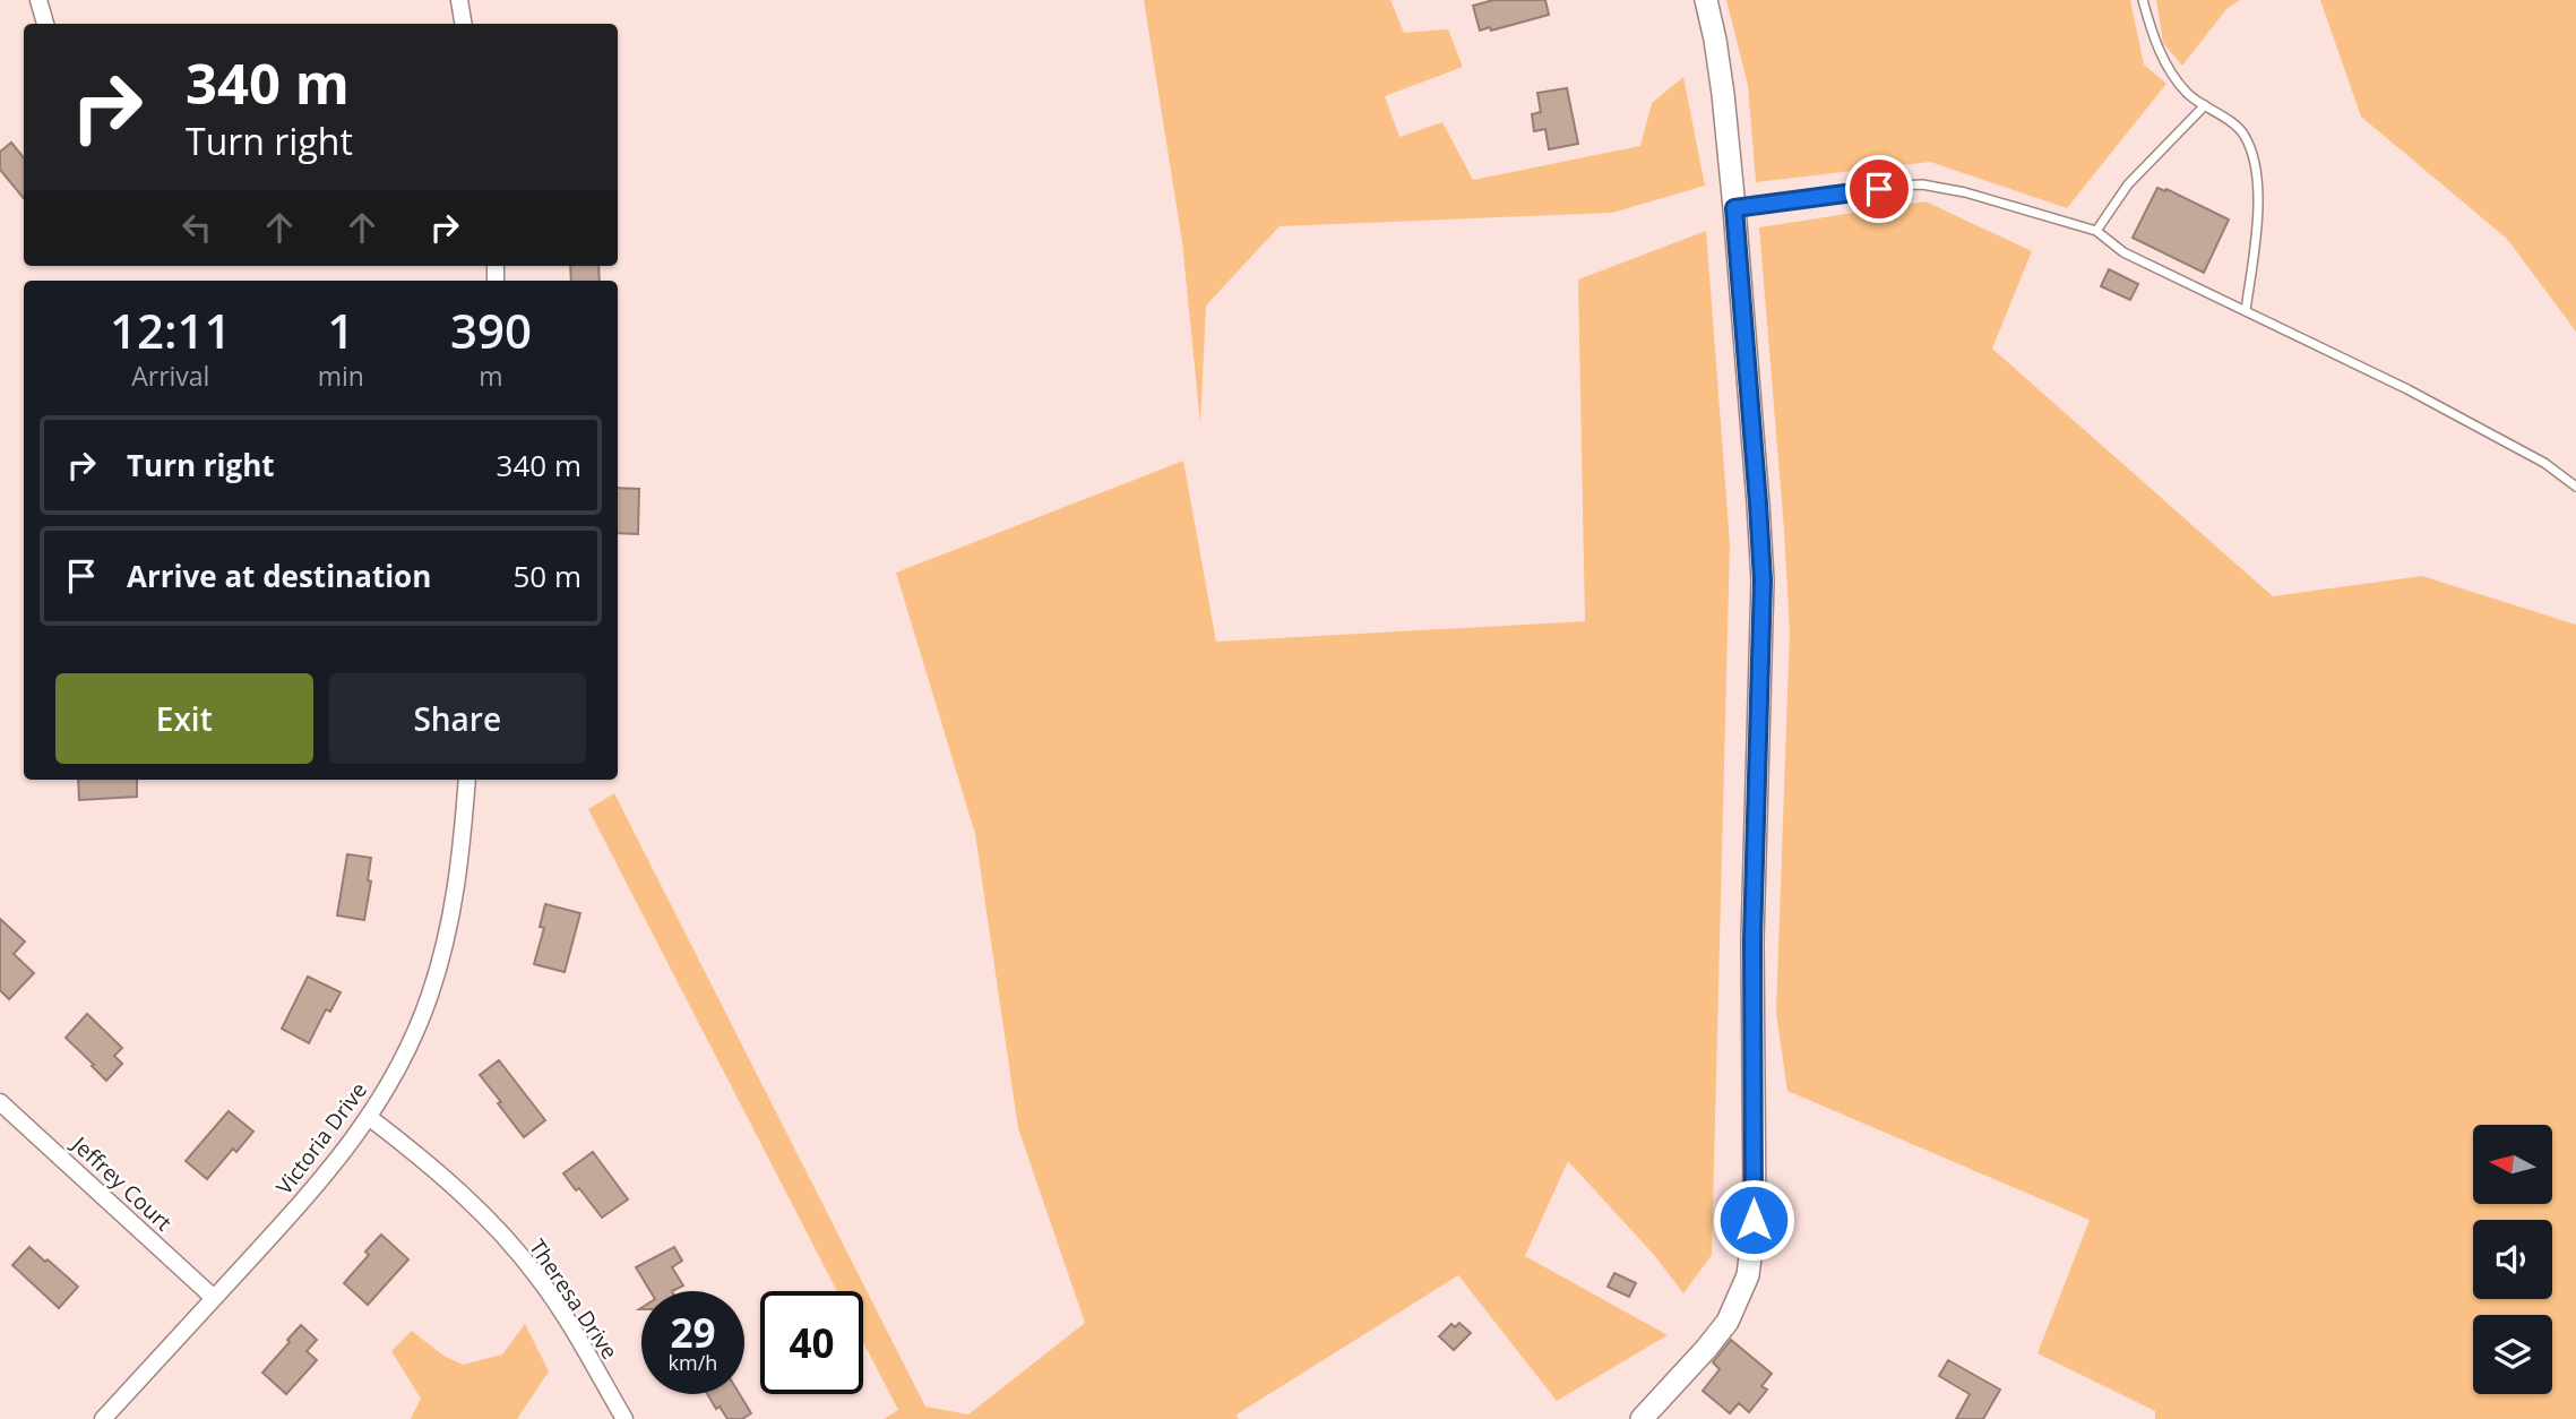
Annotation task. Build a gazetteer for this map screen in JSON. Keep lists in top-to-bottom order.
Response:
{
  "streets": {
    "street": ["Victoria Drive", "Jeffrey Court", "Theresa Drive"]
  },
  "crossings": [
    ["Victoria Drive", "Jeffrey Court"],
    ["Victoria Drive", "Theresa Drive"]
  ],
  "north": "left",
  "page": {
    "turn": ["340 m", "Turn right"],
    "eta": [
      "12:11",
      "Arrival",
      "1",
      "min",
      "390",
      "m"
    ],
    "list": [
      {
        "name": "Turn right",
        "value": "340 m"
      },
      {
        "name": "Arrive at destination",
        "value": "50 m"
      }
    ],
    "buttons": ["Exit", "Share"],
    "speed": "29 km/h",
    "limit": "40"
  }
}
